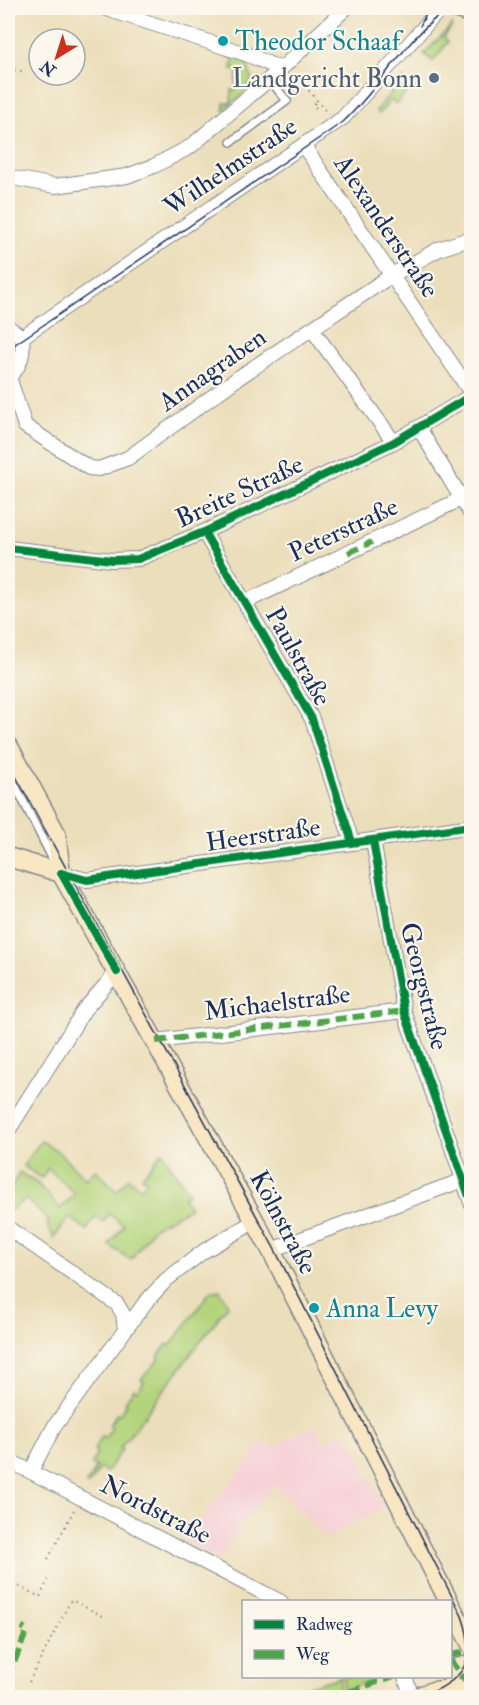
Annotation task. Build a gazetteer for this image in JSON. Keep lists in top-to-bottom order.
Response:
{
  "streets": {
    "street": [
      "Wilhelmstraße",
      "Alexanderstraße",
      "Annagraben",
      "Breite Straße",
      "Peterstraße",
      "Paulstraße",
      "Heerstraße",
      "Georgstraße",
      "Michaelstraße",
      "Kölnstraße",
      "Nordstraße"
    ]
  },
  "crossings": [
    ["Wilhelmstraße", "Alexanderstraße"],
    ["Alexanderstraße", "Annagraben"],
    ["Alexanderstraße", "Breite Straße"],
    ["Breite Straße", "Paulstraße"],
    ["Peterstraße", "Paulstraße"],
    ["Paulstraße", "Heerstraße"],
    ["Heerstraße", "Georgstraße"],
    ["Heerstraße", "Kölnstraße"],
    ["Georgstraße", "Michaelstraße"],
    ["Michaelstraße", "Kölnstraße"]
  ],
  "places": ["Theodor Schaaf", "Landgericht Bonn", "Anna Levy"],
  "legend": ["Radweg", "Weg"],
  "north": "bottom left"
}
